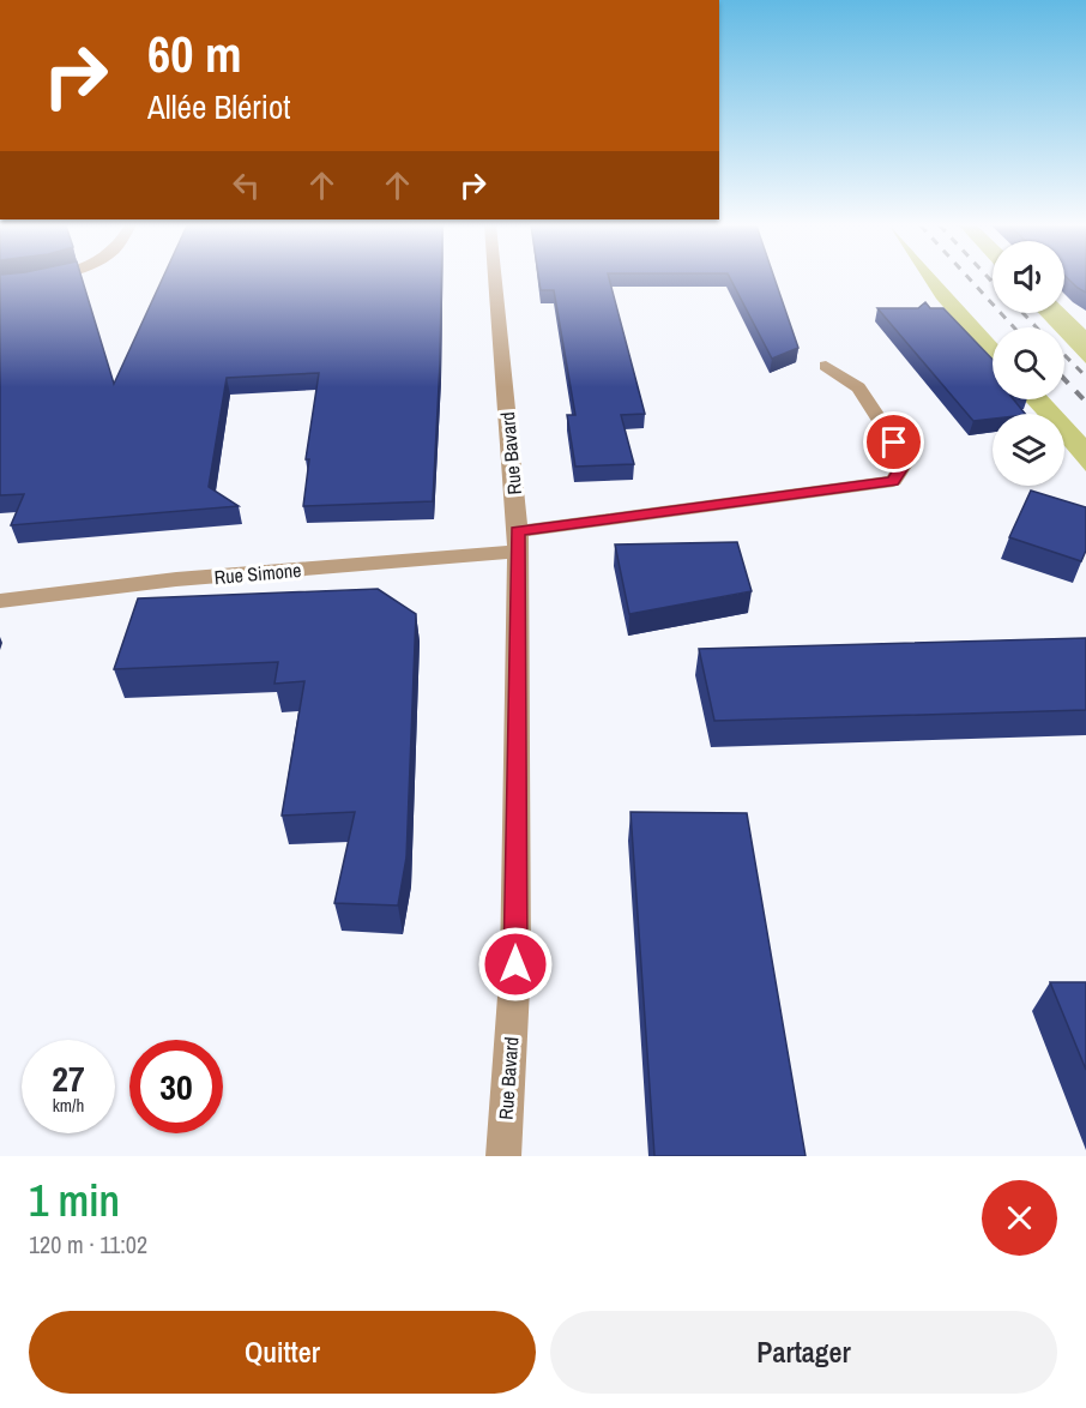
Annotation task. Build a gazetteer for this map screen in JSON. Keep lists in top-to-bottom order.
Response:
{
  "streets": {
    "street": ["Rue Bavard", "Rue Simone"]
  },
  "crossings": [
    ["Rue Bavard", "Rue Simone"]
  ],
  "page": {
    "turn": ["60 m", "Allée Blériot"],
    "speed": "27 km/h",
    "limit": "30",
    "heading": ["1 min", "120 m · 11:02"],
    "buttons": ["Quitter", "Partager"]
  }
}
